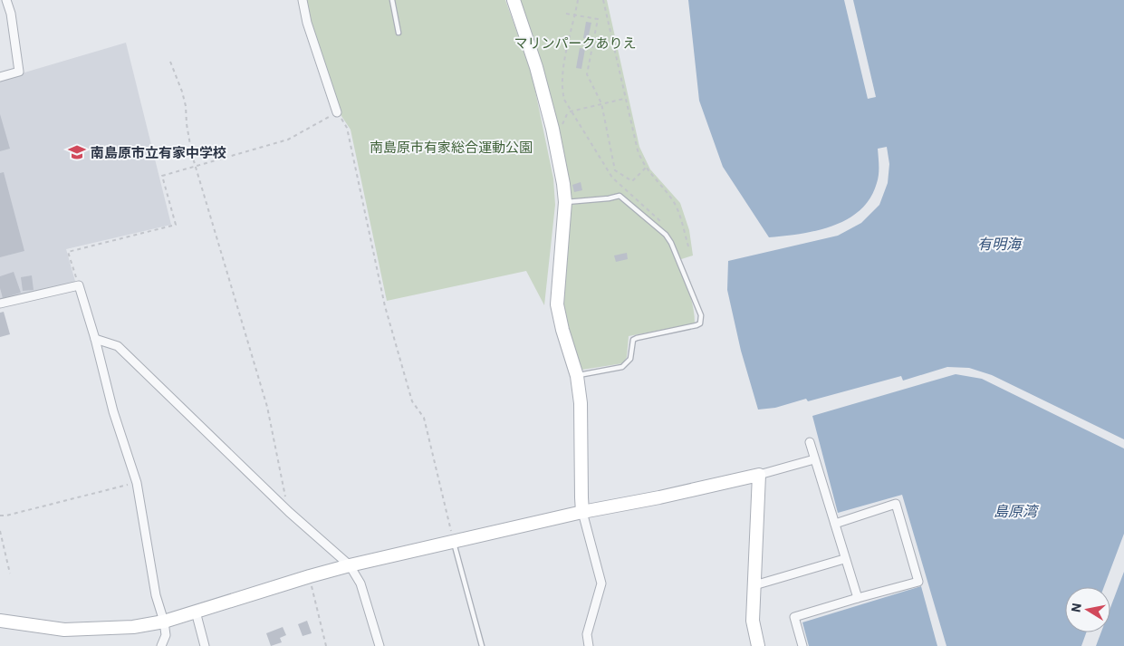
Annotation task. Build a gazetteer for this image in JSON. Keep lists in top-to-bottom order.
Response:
{
  "water": ["有明海", "島原湾"],
  "parks": ["マリンパークありえ", "南島原市有家総合運動公園"],
  "places": {
    "school or university": ["南島原市立有家中学校"]
  },
  "north": "left"
}
